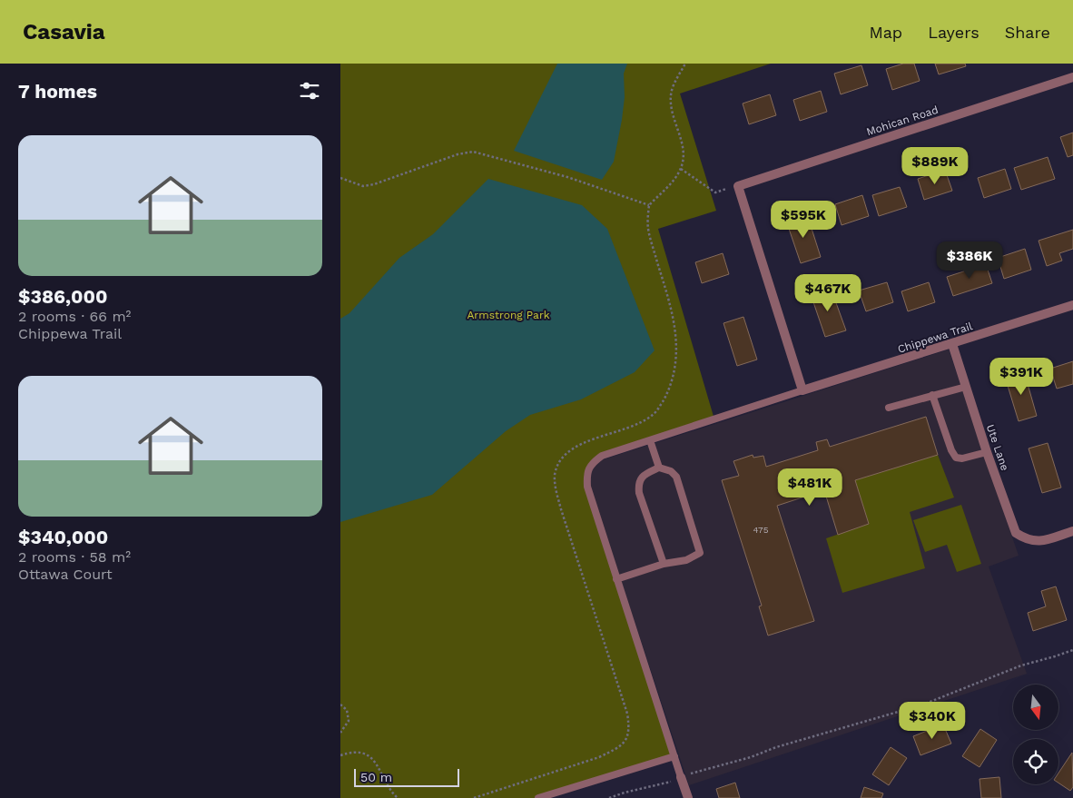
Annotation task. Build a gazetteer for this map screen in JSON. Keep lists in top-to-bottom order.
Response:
{
  "streets": {
    "street": ["Mohican Road", "Chippewa Trail", "Ute Lane"]
  },
  "crossings": [
    ["Chippewa Trail", "Ute Lane"]
  ],
  "parks": ["Armstrong Park"],
  "house_numbers": ["475"],
  "scale_bar": "50 m",
  "north": "bottom",
  "page": {
    "header": "Casavia",
    "nav": ["Map", "Layers", "Share"],
    "heading": "7 homes",
    "list": [
      {
        "name": "$386,000",
        "note": "2 rooms · 66 m² · Chippewa Trail"
      },
      {
        "name": "$340,000",
        "note": "2 rooms · 58 m² · Ottawa Court"
      }
    ],
    "price": [
      "$889K",
      "$595K",
      "$386K",
      "$467K",
      "$391K",
      "$481K",
      "$340K"
    ],
    "scale": "50 m"
  }
}
